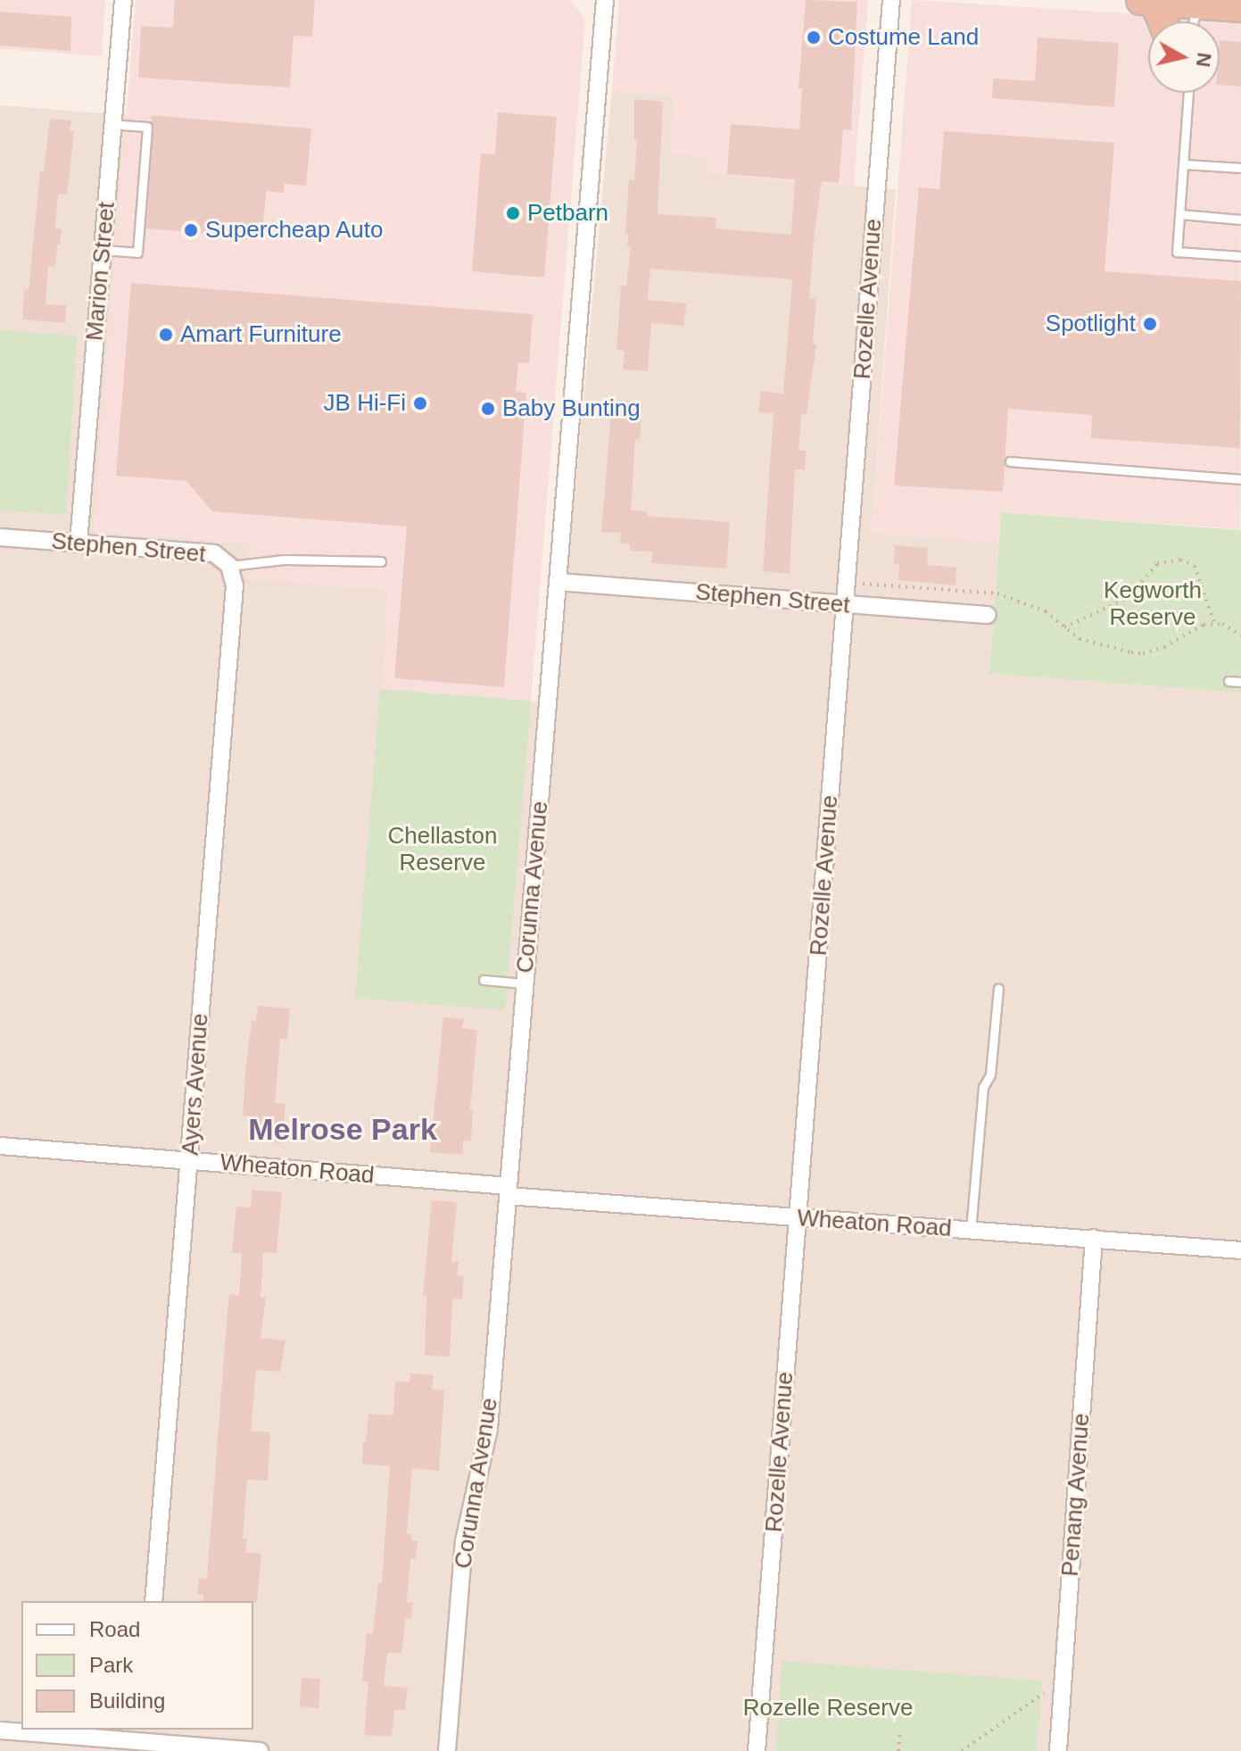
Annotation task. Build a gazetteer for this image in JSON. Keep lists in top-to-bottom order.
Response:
{
  "streets": {
    "street": [
      "Marion Street",
      "Rozelle Avenue",
      "Stephen Street",
      "Corunna Avenue",
      "Ayers Avenue",
      "Wheaton Road",
      "Penang Avenue"
    ]
  },
  "crossings": [
    ["Marion Street", "Stephen Street"],
    ["Rozelle Avenue", "Stephen Street"],
    ["Rozelle Avenue", "Wheaton Road"],
    ["Stephen Street", "Corunna Avenue"],
    ["Stephen Street", "Ayers Avenue"],
    ["Corunna Avenue", "Wheaton Road"],
    ["Ayers Avenue", "Wheaton Road"],
    ["Wheaton Road", "Penang Avenue"]
  ],
  "districts": ["Melrose Park"],
  "parks": ["Kegworth Reserve", "Chellaston Reserve", "Rozelle Reserve"],
  "places": [
    "Costume Land",
    "Petbarn",
    "Supercheap Auto",
    "Spotlight",
    "Amart Furniture",
    "JB Hi-Fi",
    "Baby Bunting"
  ],
  "legend": ["Road", "Park", "Building"],
  "north": "right"
}
